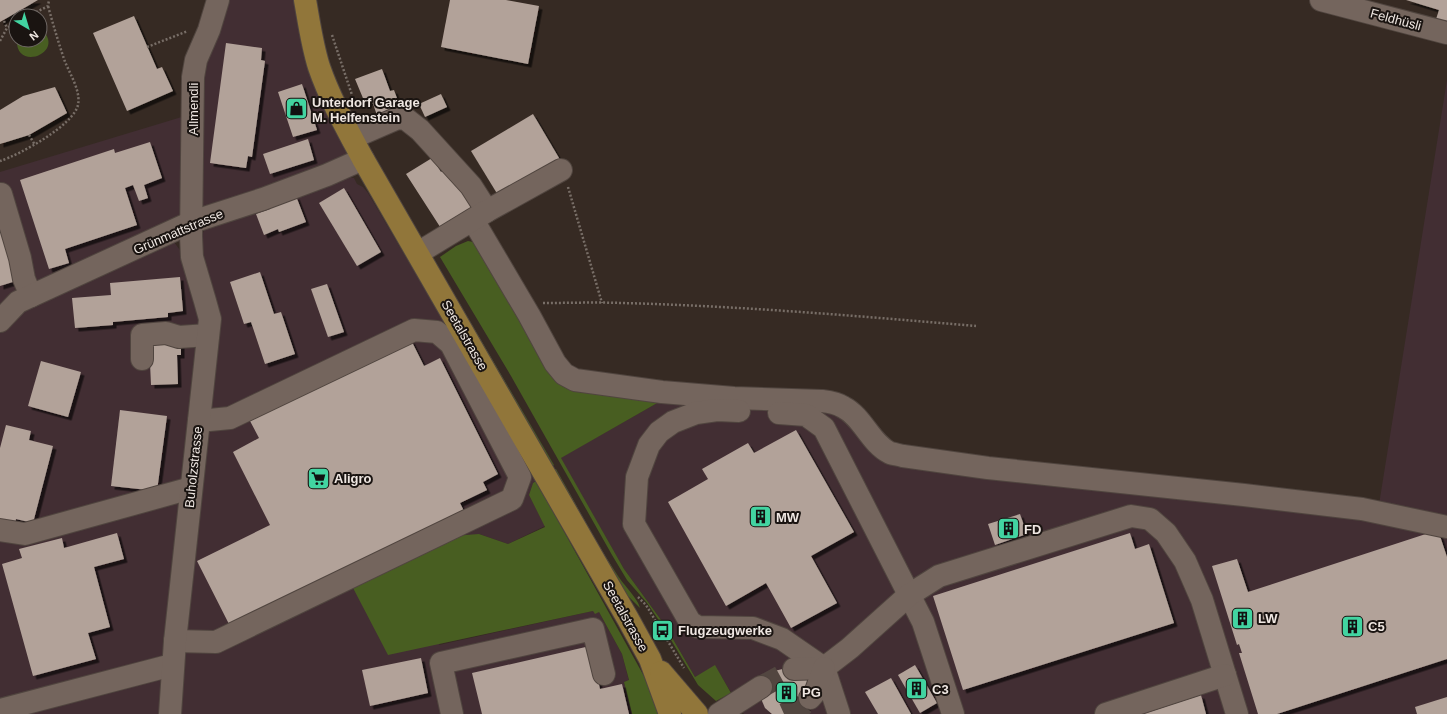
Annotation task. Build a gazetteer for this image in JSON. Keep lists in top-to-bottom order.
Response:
{
  "streets": {
    "main road": ["Seetalstrasse"],
    "street": [
      "Feldhüsli",
      "Allmendli",
      "Grünmattstrasse",
      "Buholzstrasse"
    ]
  },
  "crossings": [
    ["Allmendli", "Grünmattstrasse"],
    ["Allmendli", "Buholzstrasse"],
    ["Grünmattstrasse", "Seetalstrasse"],
    ["Grünmattstrasse", "Buholzstrasse"]
  ],
  "places": {
    "shop": ["Unterdorf Garage M. Helfenstein"],
    "supermarket": ["Aligro"],
    "building": [
      "MW",
      "FD",
      "LW",
      "C5",
      "C3",
      "PG"
    ],
    "bus stop": ["Flugzeugwerke"]
  },
  "north": "bottom right"
}
